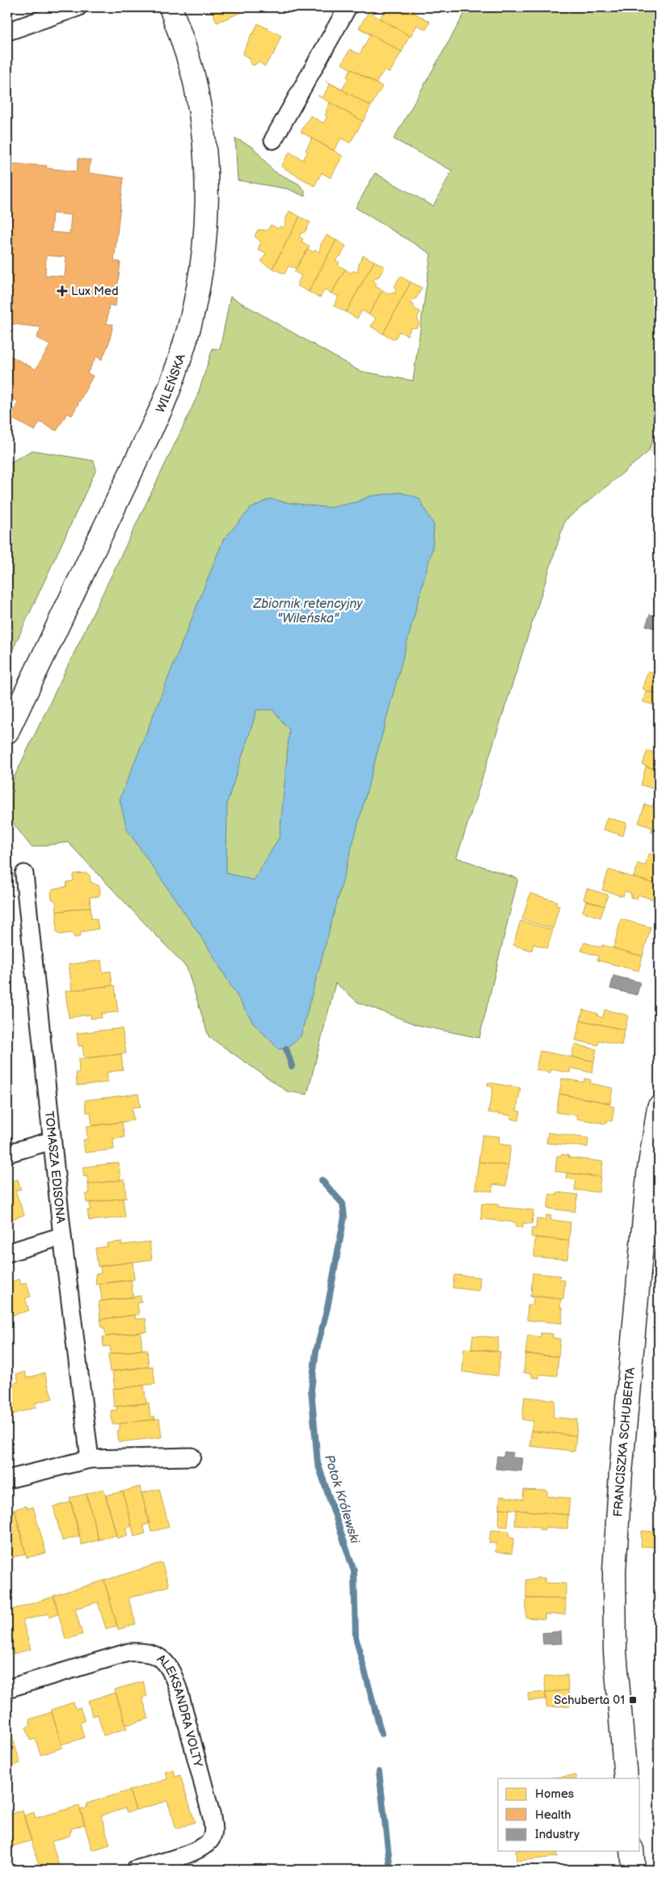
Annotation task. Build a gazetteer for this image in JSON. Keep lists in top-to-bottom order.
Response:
{
  "streets": {
    "street": [
      "WILEŃSKA",
      "TOMASZA EDISONA",
      "FRANCISZKA SCHUBERTA",
      "ALEKSANDRA VOLTY"
    ]
  },
  "water": ["Zbiornik retencyjny \"Wileńska\"", "Potok Królewski"],
  "places": {
    "health": ["Lux Med"],
    "transit": ["Schuberta 01"]
  },
  "legend": ["Homes", "Health", "Industry"]
}
